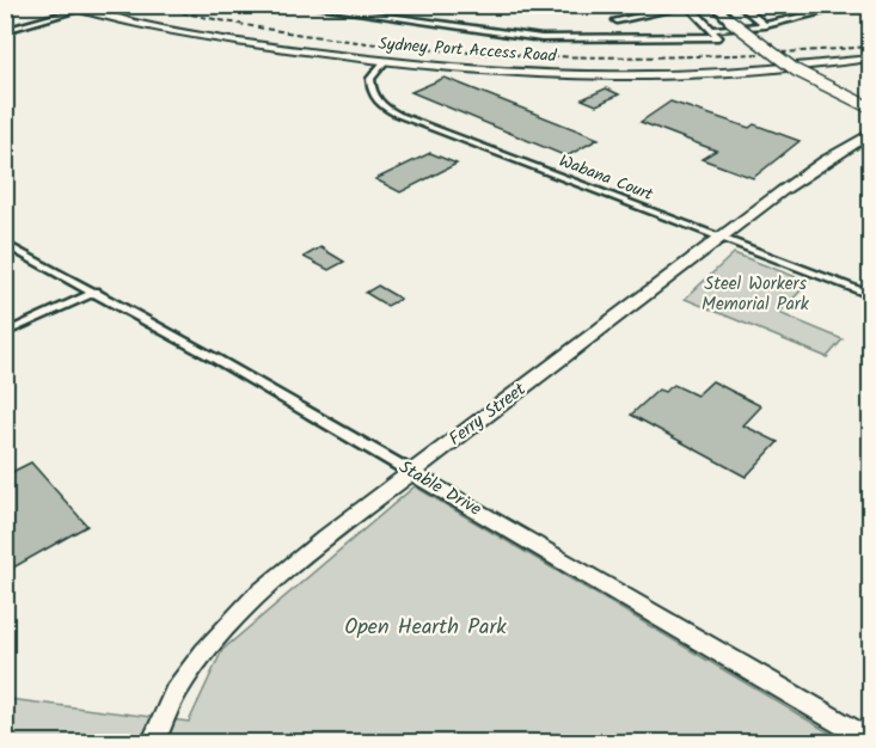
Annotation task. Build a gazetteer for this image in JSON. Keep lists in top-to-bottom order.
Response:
{
  "streets": {
    "street": [
      "Sydney Port Access Road",
      "Wabana Court",
      "Ferry Street",
      "Stable Drive"
    ]
  },
  "crossings": [
    ["Sydney Port Access Road", "Wabana Court"],
    ["Wabana Court", "Ferry Street"],
    ["Ferry Street", "Stable Drive"]
  ],
  "parks": ["Steel Workers Memorial Park", "Open Hearth Park"]
}
